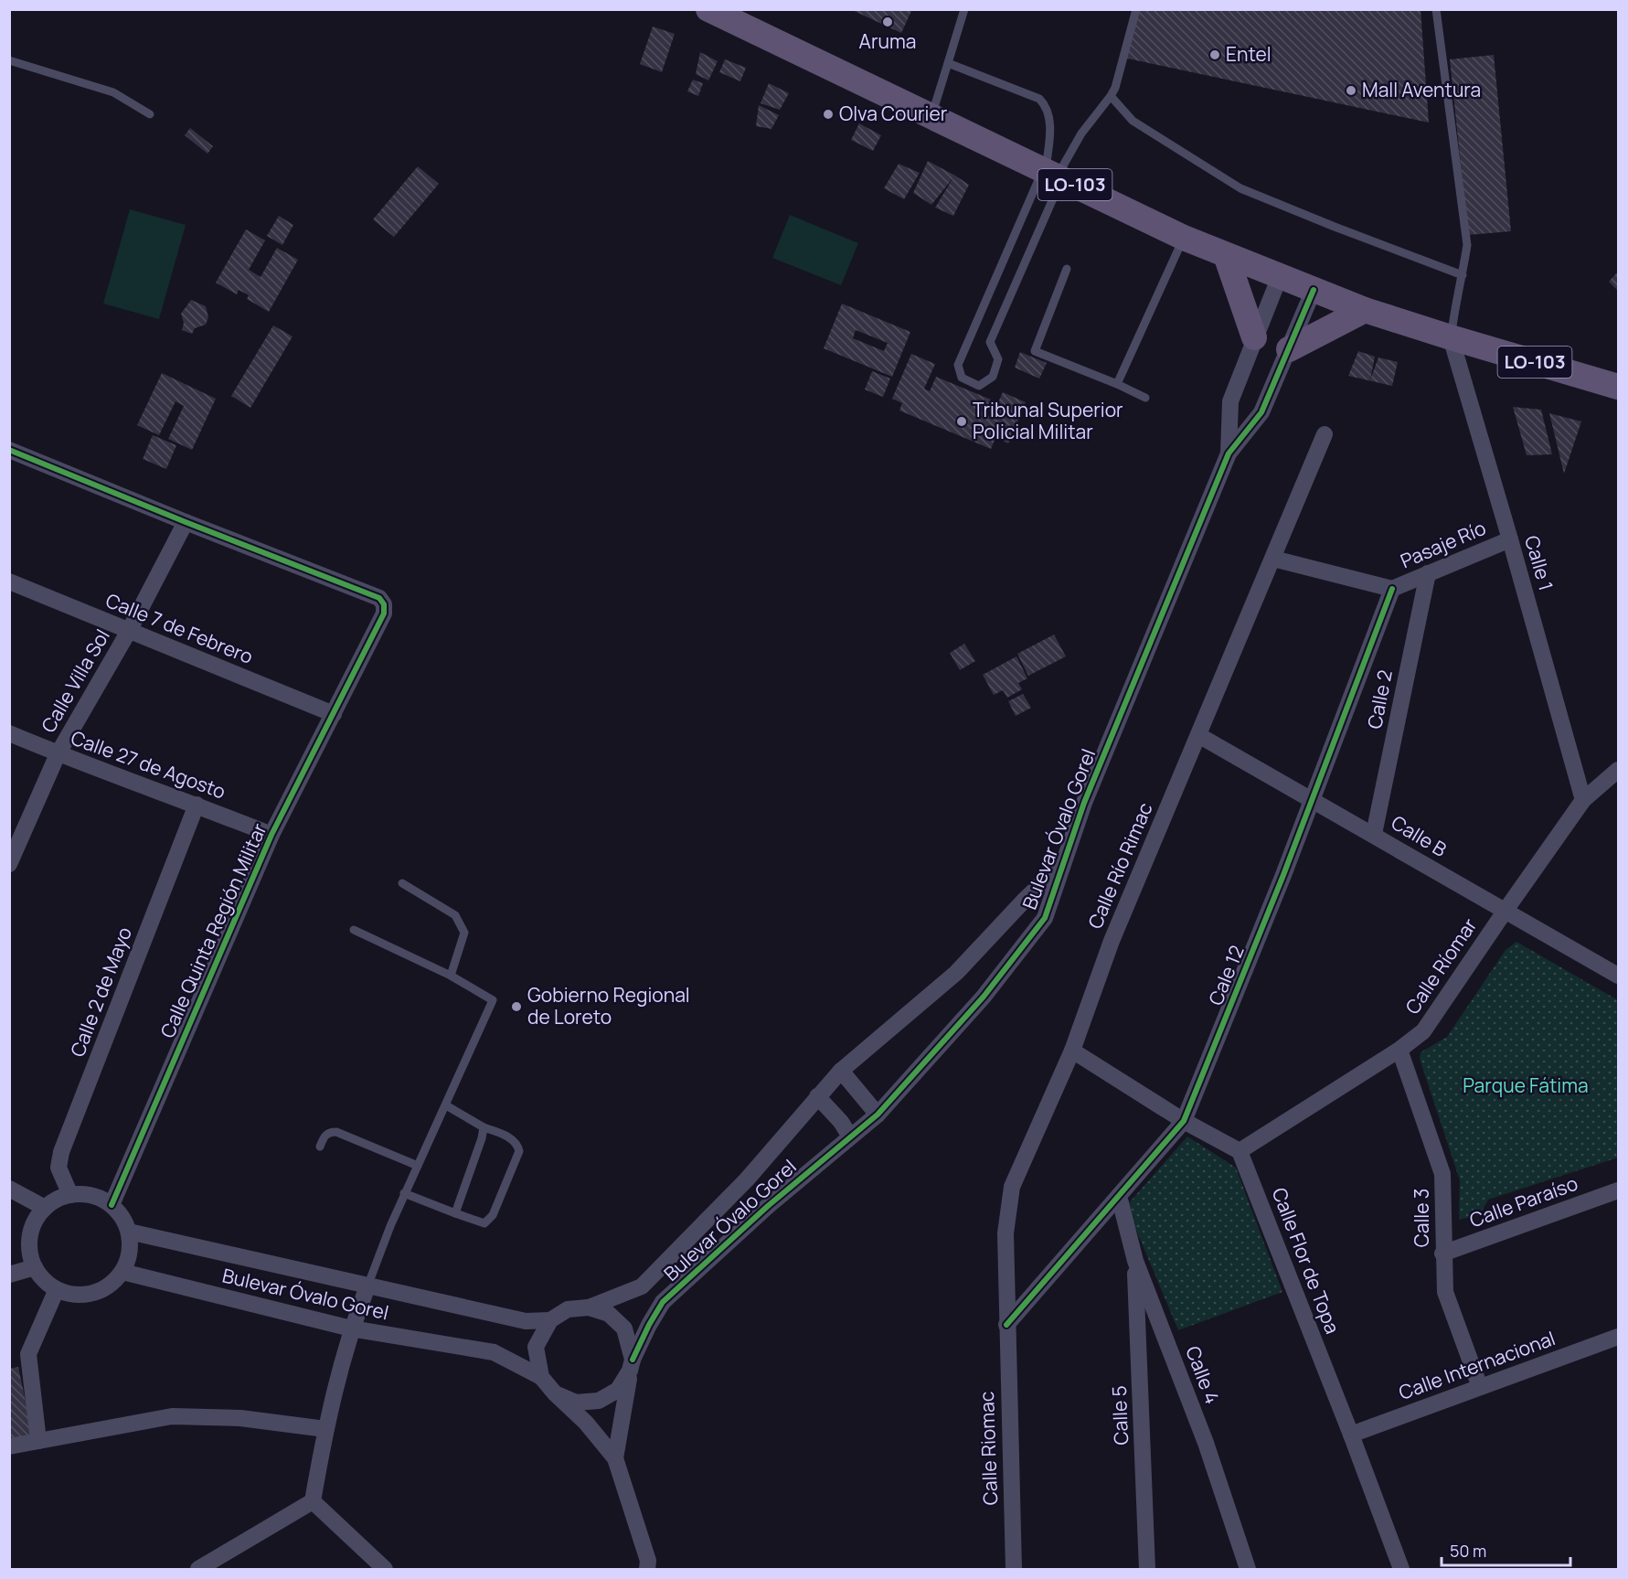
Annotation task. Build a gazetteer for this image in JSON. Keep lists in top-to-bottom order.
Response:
{
  "streets": {
    "main road": ["LO-103"],
    "street": [
      "Pasaje Río",
      "Calle 1",
      "Calle 7 de Febrero",
      "Calle Villa Sol",
      "Calle 2",
      "Calle 27 de Agosto",
      "Bulevar Óvalo Gorel",
      "Calle B",
      "Calle Río Rimac",
      "Calle Quinta Región Militar",
      "Calle Ríomar",
      "Cale 12",
      "Calle 2 de Mayo",
      "Calle Paraíso",
      "Calle 3",
      "Calle Flor de Topa",
      "Calle Internacional",
      "Calle 4",
      "Calle 5",
      "Calle Riomac"
    ]
  },
  "crossings": [
    ["LO-103", "Calle 1"],
    ["LO-103", "Bulevar Óvalo Gorel"],
    ["Pasaje Río", "Calle 1"],
    ["Pasaje Río", "Calle 2"],
    ["Pasaje Río", "Cale 12"],
    ["Calle 1", "Calle Ríomar"],
    ["Calle 7 de Febrero", "Calle Villa Sol"],
    ["Calle 7 de Febrero", "Calle Quinta Región Militar"],
    ["Calle Villa Sol", "Calle 27 de Agosto"],
    ["Calle Villa Sol", "Calle Quinta Región Militar"],
    ["Calle 2", "Calle B"],
    ["Calle 27 de Agosto", "Calle Quinta Región Militar"],
    ["Calle 27 de Agosto", "Calle 2 de Mayo"],
    ["Bulevar Óvalo Gorel", "Calle Quinta Región Militar"],
    ["Bulevar Óvalo Gorel", "Calle 2 de Mayo"],
    ["Calle B", "Calle Río Rimac"],
    ["Calle B", "Calle Ríomar"],
    ["Calle B", "Cale 12"],
    ["Calle Río Rimac", "Cale 12"],
    ["Calle Río Rimac", "Calle Riomac"],
    ["Calle Quinta Región Militar", "Calle 2 de Mayo"],
    ["Calle Ríomar", "Calle 3"],
    ["Calle Ríomar", "Calle Flor de Topa"],
    ["Cale 12", "Calle 4"],
    ["Cale 12", "Calle Riomac"],
    ["Calle Paraíso", "Calle 3"],
    ["Calle 3", "Calle Internacional"],
    ["Calle Flor de Topa", "Calle Internacional"],
    ["Calle 4", "Calle 5"]
  ],
  "parks": ["Parque Fátima"],
  "places": [
    "Aruma",
    "Entel",
    "Mall Aventura",
    "Olva Courier",
    "Tribunal Superior Policial Militar",
    "Gobierno Regional de Loreto"
  ],
  "scale_bar": "50 m"
}
